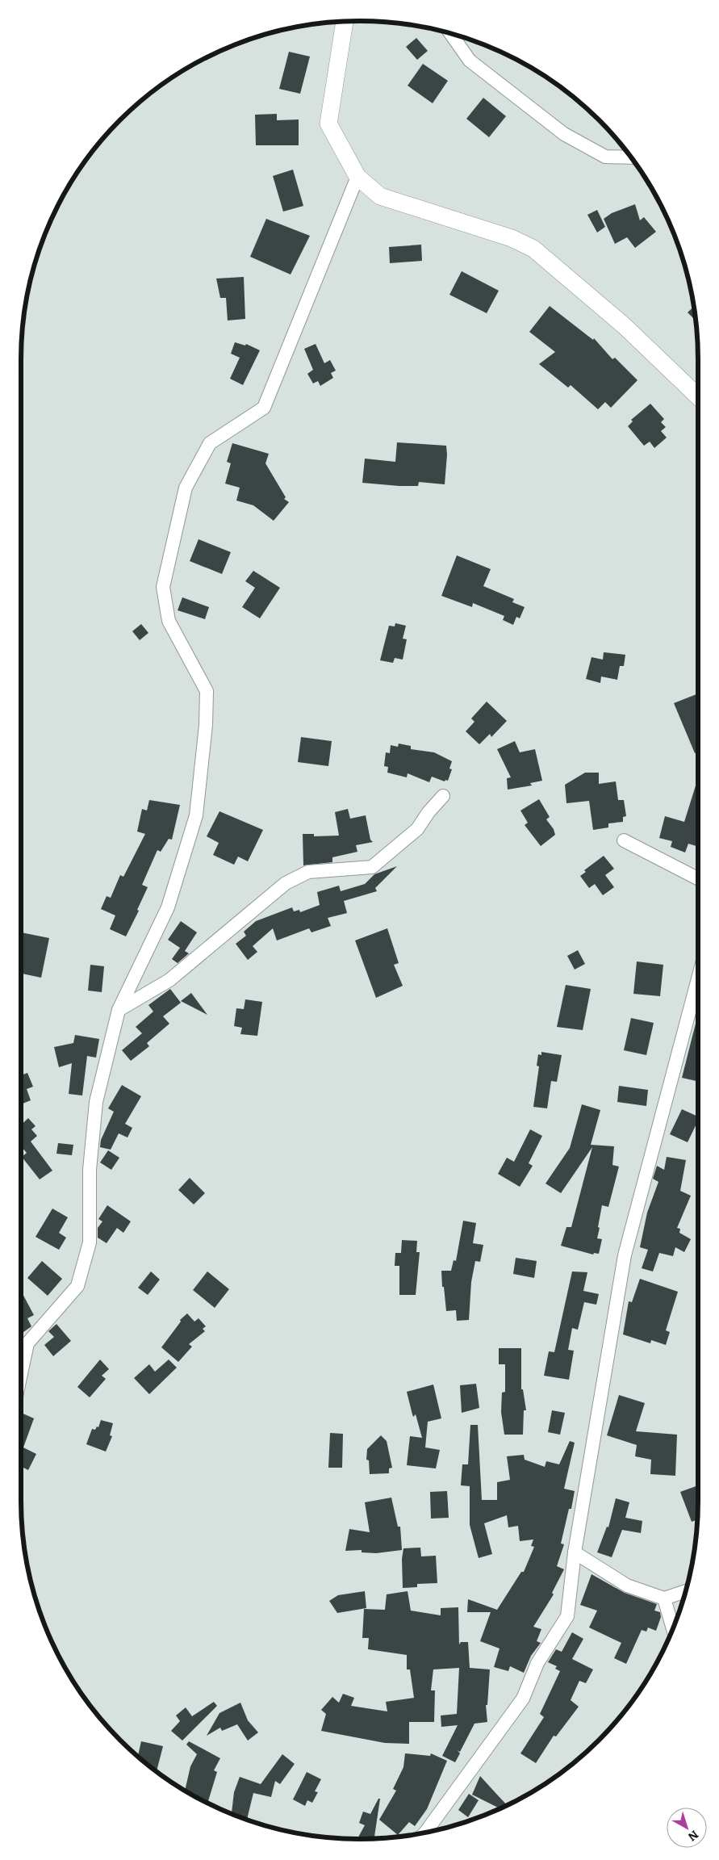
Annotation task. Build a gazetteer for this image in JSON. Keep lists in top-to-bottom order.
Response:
{
  "north": "bottom right"
}
